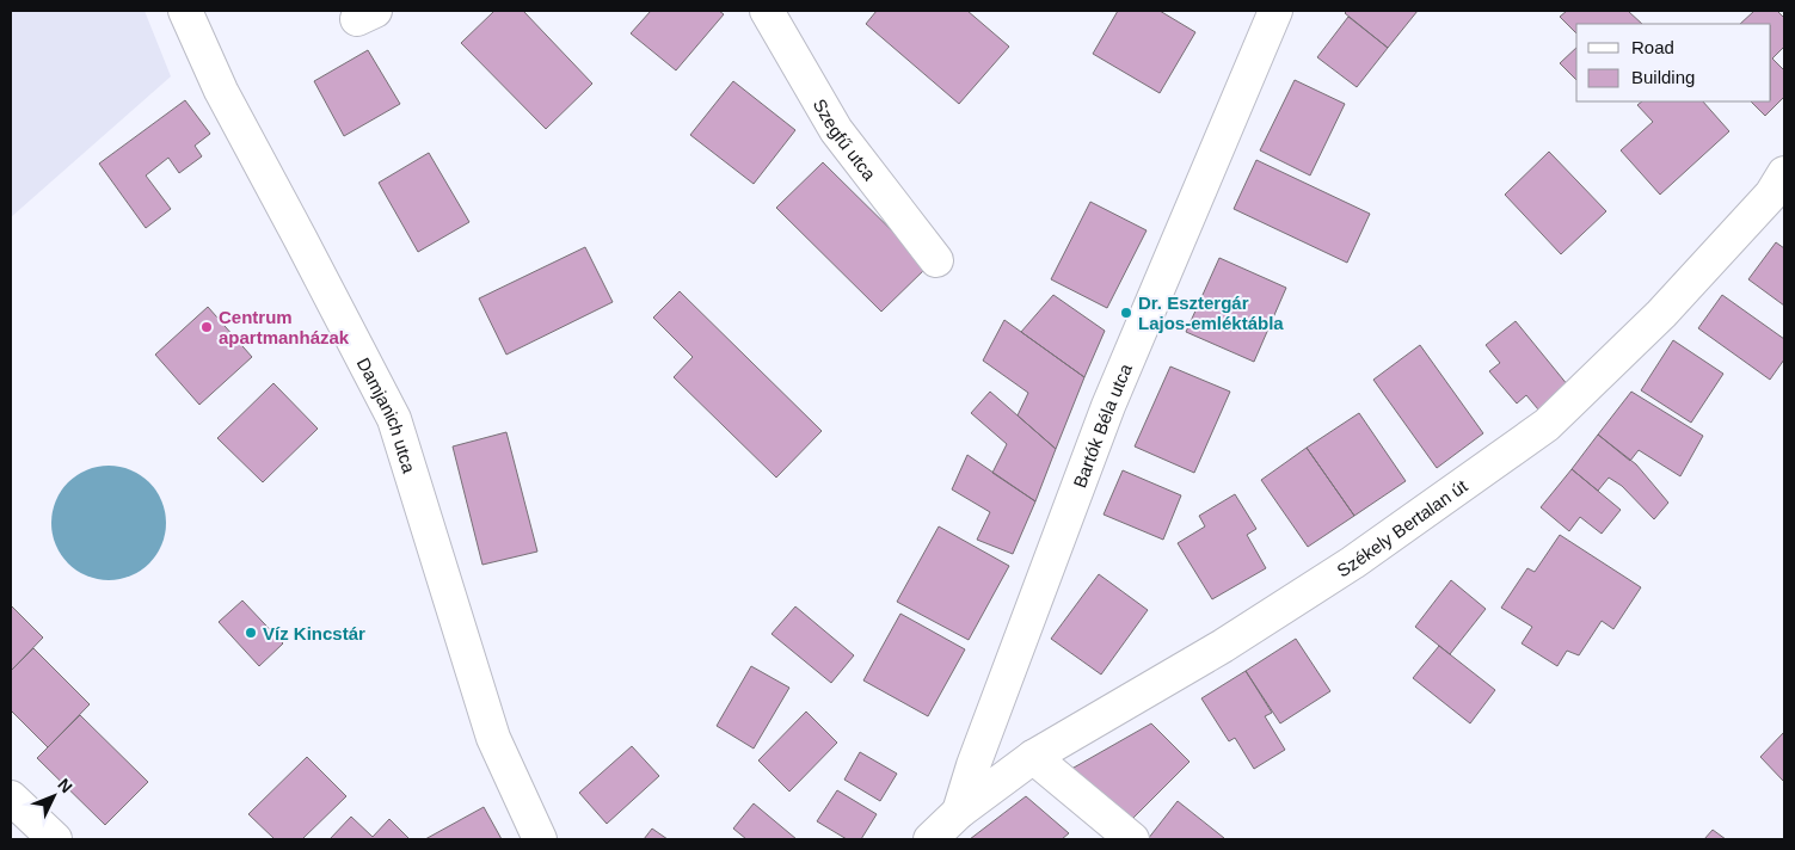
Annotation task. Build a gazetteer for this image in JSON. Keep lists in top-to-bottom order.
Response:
{
  "streets": {
    "street": [
      "Szegfű utca",
      "Damjanich utca",
      "Bartók Béla utca",
      "Székely Bertalan út"
    ]
  },
  "crossings": [
    ["Bartók Béla utca", "Székely Bertalan út"]
  ],
  "places": ["Dr. Esztergár Lajos-emléktábla", "Centrum apartmanházak", "Víz Kincstár"],
  "legend": ["Road", "Building"],
  "north": "top right"
}
